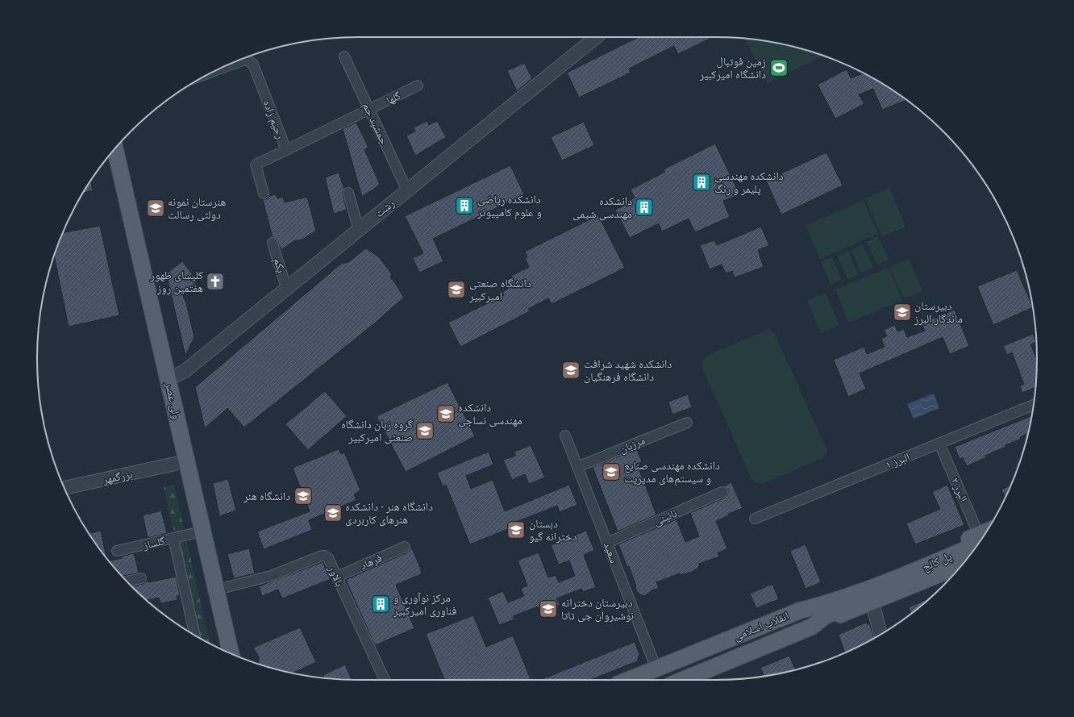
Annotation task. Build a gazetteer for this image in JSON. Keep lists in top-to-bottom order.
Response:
{
  "streets": {
    "main road": ["ولی عصر", "پل کالج", "انقلاب اسلامی"],
    "street": [
      "گلها",
      "رحیم زاده",
      "جمشید جم",
      "رشت",
      "یکم",
      "مرزبان",
      "البرز ۱",
      "بزرگمهر",
      "البرز ۲",
      "نائینی",
      "گلساز",
      "سعید",
      "فرهاد",
      "بالاور"
    ]
  },
  "crossings": [
    ["گلها", "رحیم زاده"],
    ["گلها", "جمشید جم"],
    ["رحیم زاده", "جمشید جم"],
    ["جمشید جم", "رشت"],
    ["رشت", "یکم"],
    ["رشت", "ولی عصر"],
    ["ولی عصر", "بزرگمهر"],
    ["ولی عصر", "بالاور"],
    ["مرزبان", "سعید"],
    ["البرز ۱", "البرز ۲"],
    ["البرز ۲", "پل کالج"],
    ["نائینی", "سعید"],
    ["سعید", "انقلاب اسلامی"],
    ["فرهاد", "بالاور"],
    ["پل کالج", "انقلاب اسلامی"]
  ],
  "places": {
    "sports": ["زمین فوتبال دانشگاه امیرکبیر"],
    "building": [
      "دانشکده مهندسی پلیمر و رنگ",
      "دانشکده ریاضی و علوم کامپیوتر",
      "دانشکده مهندسی شیمی",
      "مرکز نوآوری و فناوری امیرکبیر"
    ],
    "school or university": [
      "هنرستان نمونه دولتی رسالت",
      "دانشگاه صنعتی امیرکبیر",
      "دبیرستان ماندگار البرز",
      "دانشکده شهید شرافت دانشگاه فرهنگیان",
      "دانشکده مهندسی نساجی",
      "گروه زبان دانشگاه صنعتی امیرکبیر",
      "دانشکده مهندسی صنایع و سیستم‌های مدیریت",
      "دانشگاه هنر",
      "دانشگاه هنر - دانشکده هنرهای کاربردی",
      "دبستان دخترانه گیو",
      "دبیرستان دخترانه نوشیروان جی تاتا"
    ],
    "church": ["کلیسای ظهور هفتمین روز"]
  }
}
